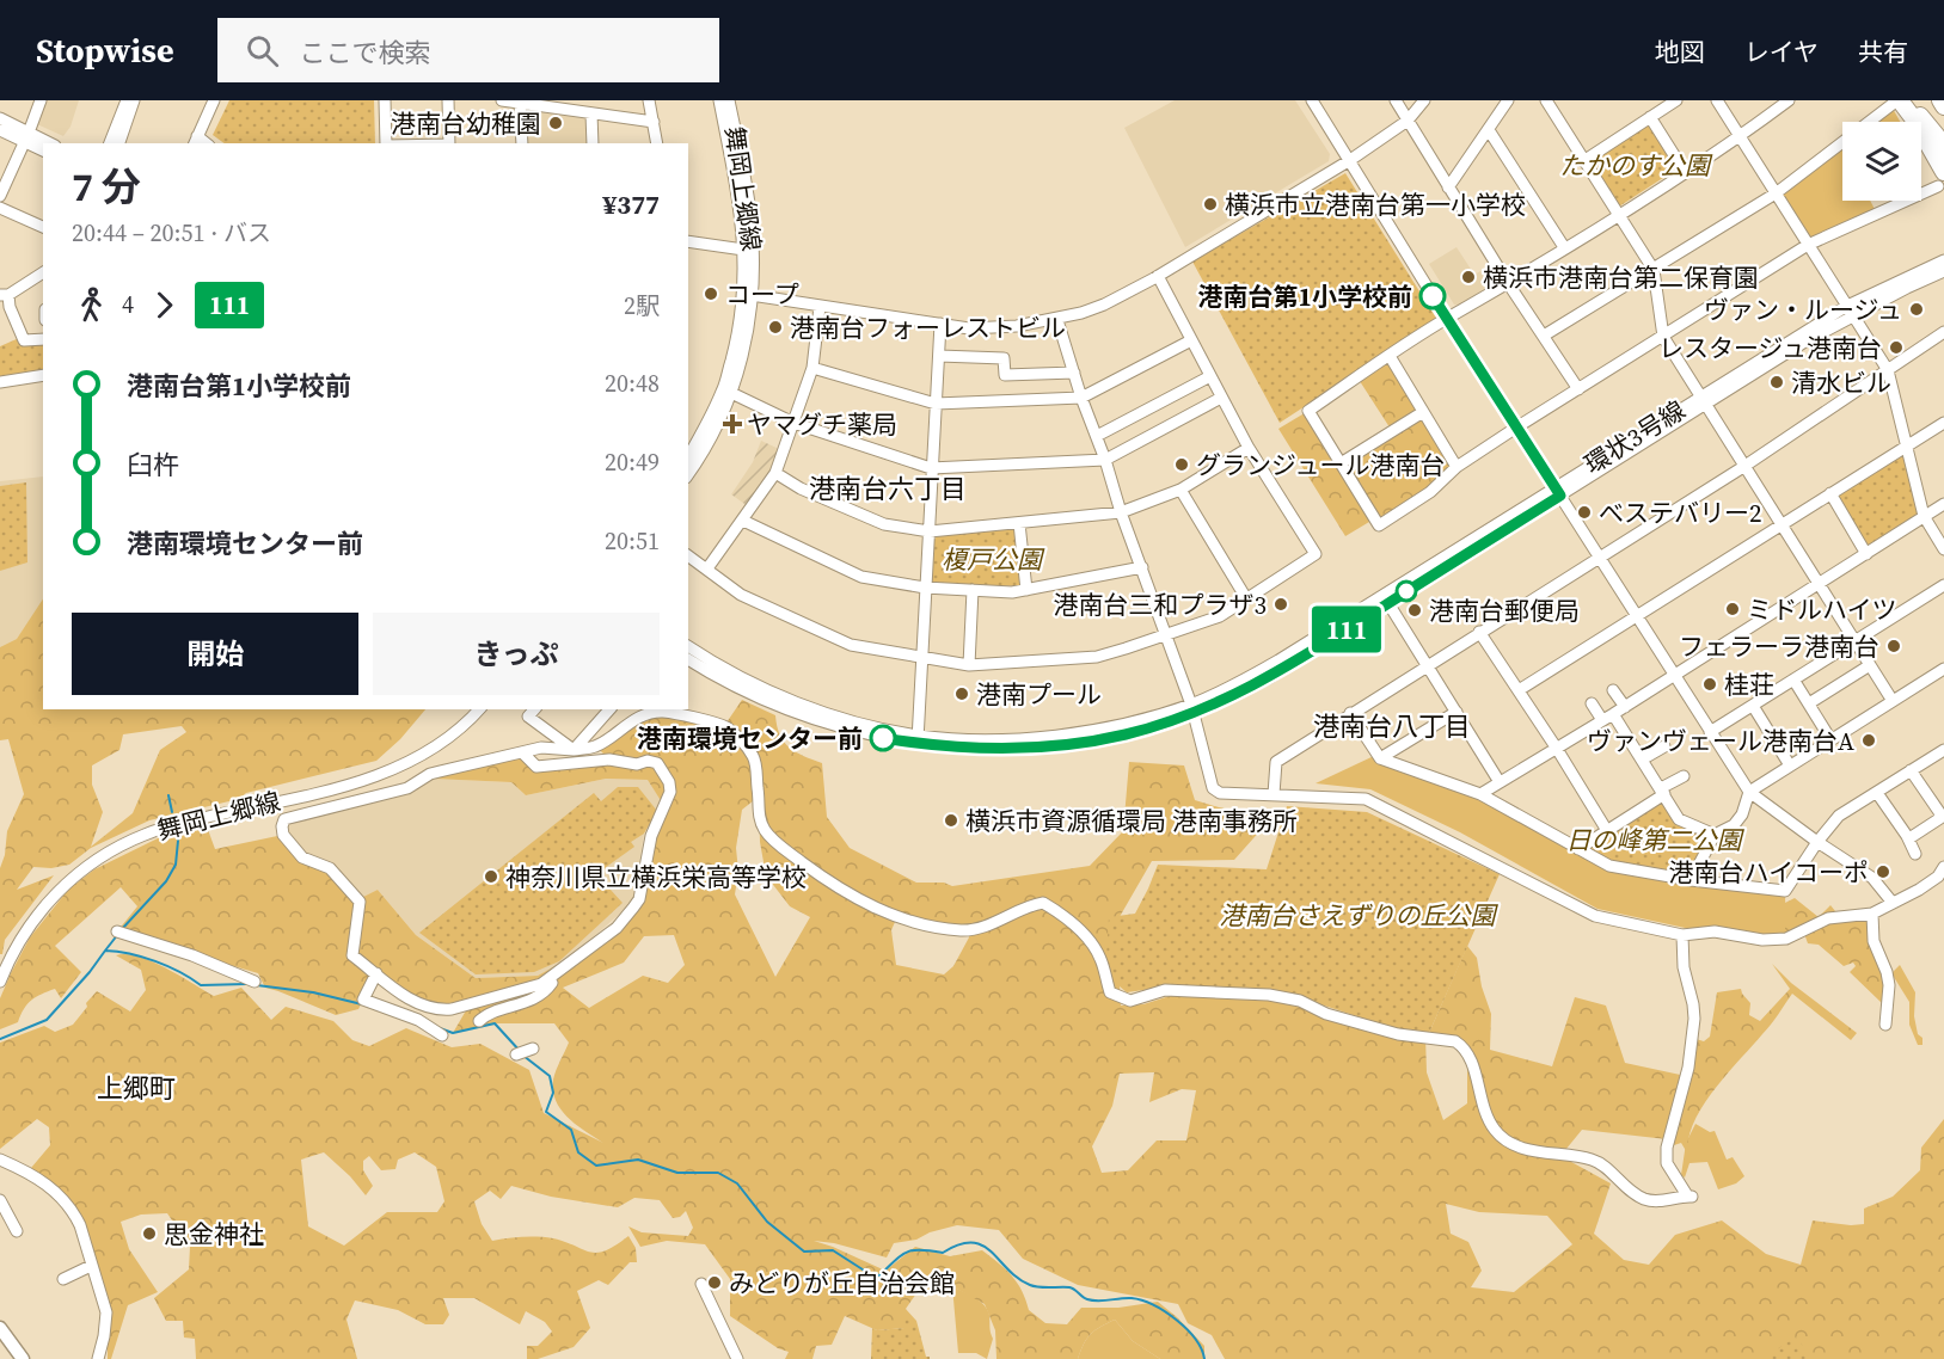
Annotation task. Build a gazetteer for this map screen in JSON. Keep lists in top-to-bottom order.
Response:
{
  "streets": {
    "street": ["舞岡上郷線", "環状3号線"]
  },
  "districts": ["港南台六丁目", "港南台八丁目", "上郷町"],
  "parks": [
    "たかのす公園",
    "榎戸公園",
    "日の峰第二公園",
    "港南台さえずりの丘公園"
  ],
  "places": {
    "other": [
      "港南台幼稚園",
      "横浜市立港南台第一小学校",
      "横浜市港南台第二保育園",
      "コープ",
      "港南台第1小学校前",
      "ヴァン・ルージュ",
      "港南台フォーレストビル",
      "レスタージュ港南台",
      "清水ビル",
      "グランジュール港南台",
      "べステバリー2",
      "港南台三和プラザ3",
      "ミドルハイツ",
      "港南台郵便局",
      "フェラーラ港南台",
      "桂荘",
      "港南プール",
      "港南環境センター前",
      "ヴァンヴェール港南台A",
      "横浜市資源循環局 港南事務所",
      "港南台ハイコーポ",
      "神奈川県立横浜栄高等学校",
      "思金神社",
      "みどりが丘自治会館"
    ],
    "health": ["ヤマグチ薬局"]
  },
  "lines": ["bus line 111"],
  "page": {
    "header": "Stopwise",
    "search": "ここで検索",
    "nav": ["地図", "レイヤ", "共有"],
    "on_map": "111",
    "heading": ["7 分", "20:44 – 20:51 · バス", "¥377"],
    "legs": ["4", "111", "2駅"],
    "list": [
      {
        "name": "港南台第1小学校前",
        "value": "20:48"
      },
      {
        "name": "臼杵",
        "value": "20:49"
      },
      {
        "name": "港南環境センター前",
        "value": "20:51"
      }
    ],
    "buttons": ["開始", "きっぷ"]
  }
}
